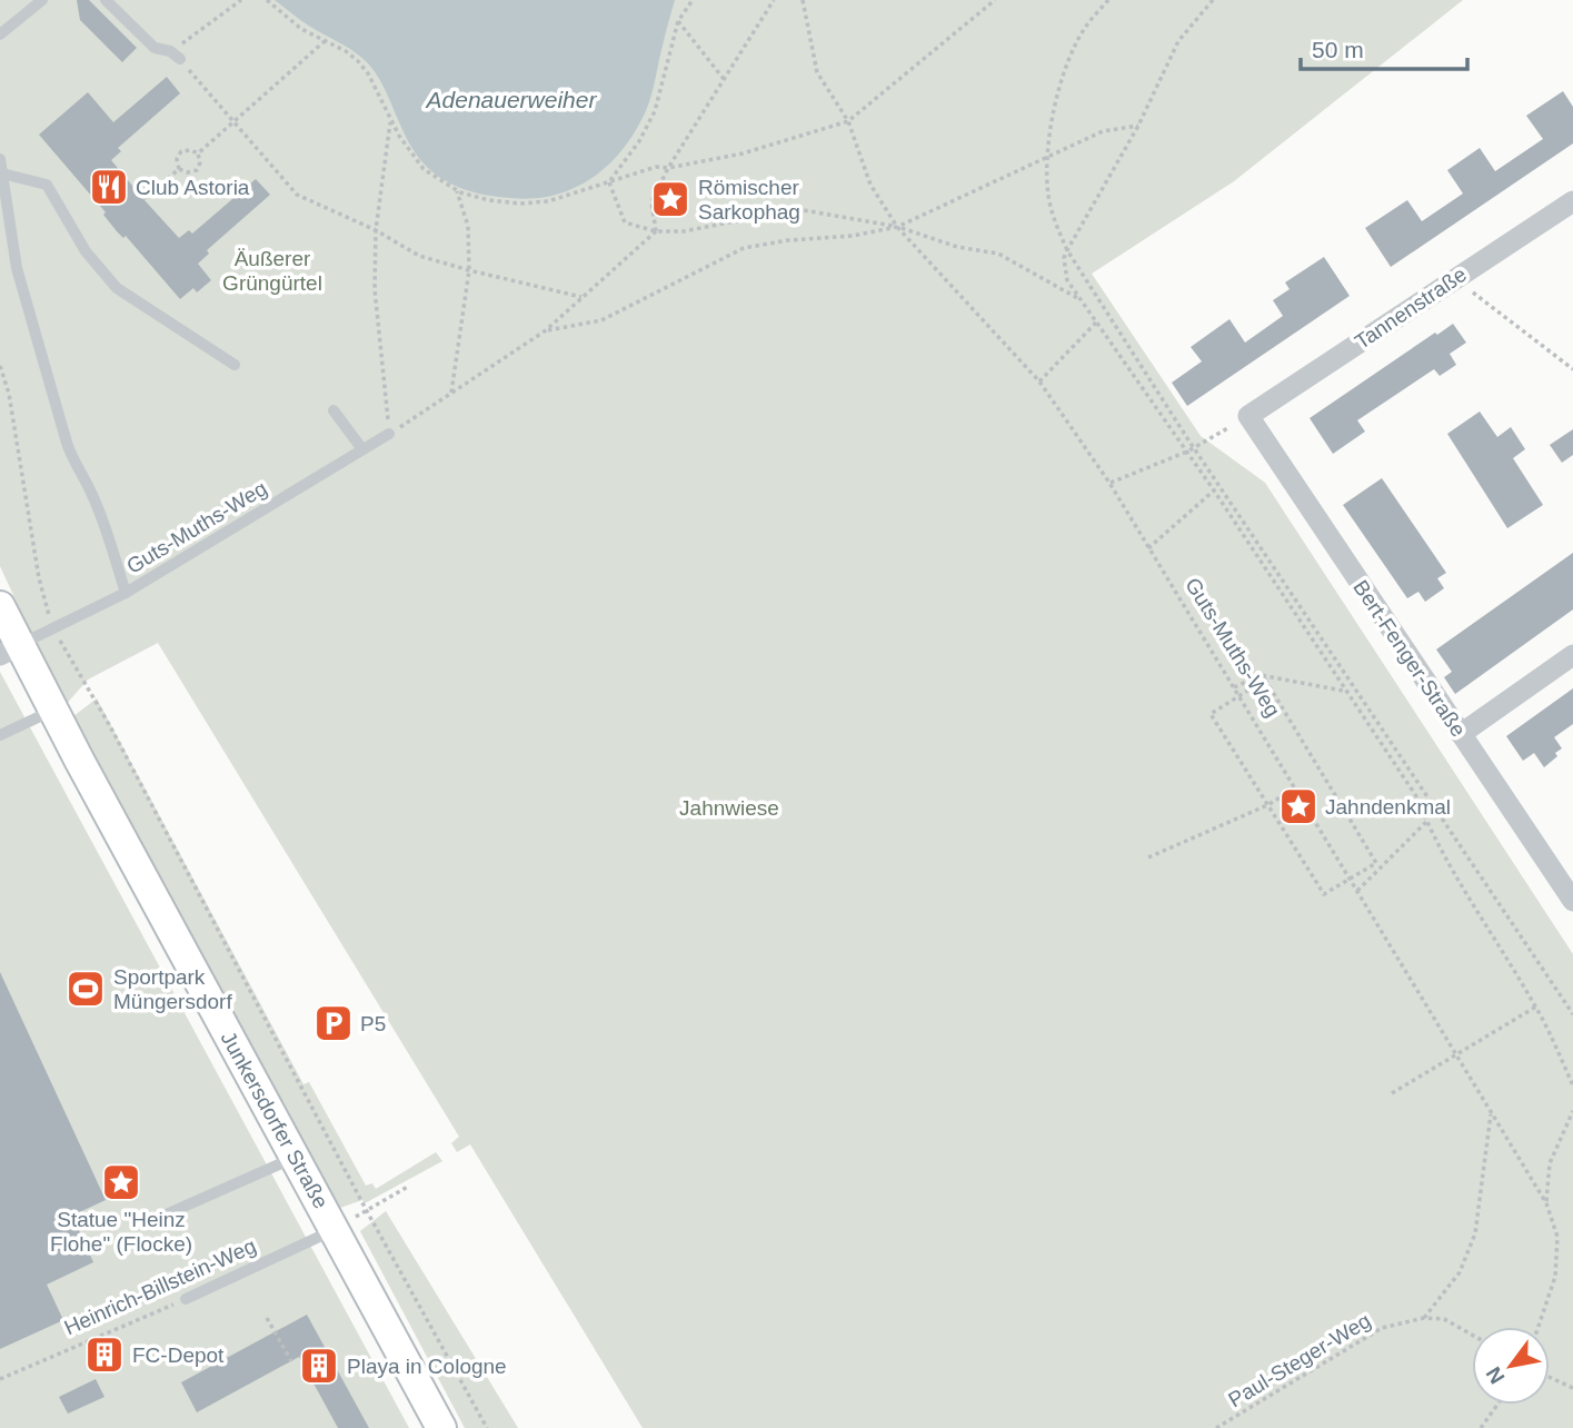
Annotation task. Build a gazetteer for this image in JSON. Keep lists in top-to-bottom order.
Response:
{
  "streets": {
    "street": ["Tannenstraße", "Bert-Fenger-Straße", "Junkersdorfer Straße"],
    "lane": ["Guts-Muths-Weg", "Heinrich-Billstein-Weg"],
    "path": ["Paul-Steger-Weg"]
  },
  "crossings": [
    ["Tannenstraße", "Bert-Fenger-Straße"],
    ["Guts-Muths-Weg", "Junkersdorfer Straße"],
    ["Junkersdorfer Straße", "Heinrich-Billstein-Weg"]
  ],
  "water": ["Adenauerweiher"],
  "parks": ["Äußerer Grüngürtel", "Jahnwiese"],
  "places": {
    "restaurant": ["Club Astoria"],
    "place": ["Römischer Sarkophag", "Jahndenkmal", "Statue \"Heinz Flohe\" (Flocke)"],
    "sports": ["Sportpark Müngersdorf"],
    "parking": ["P5"],
    "building": ["FC-Depot", "Playa in Cologne"]
  },
  "scale_bar": "50 m",
  "north": "bottom left"
}
